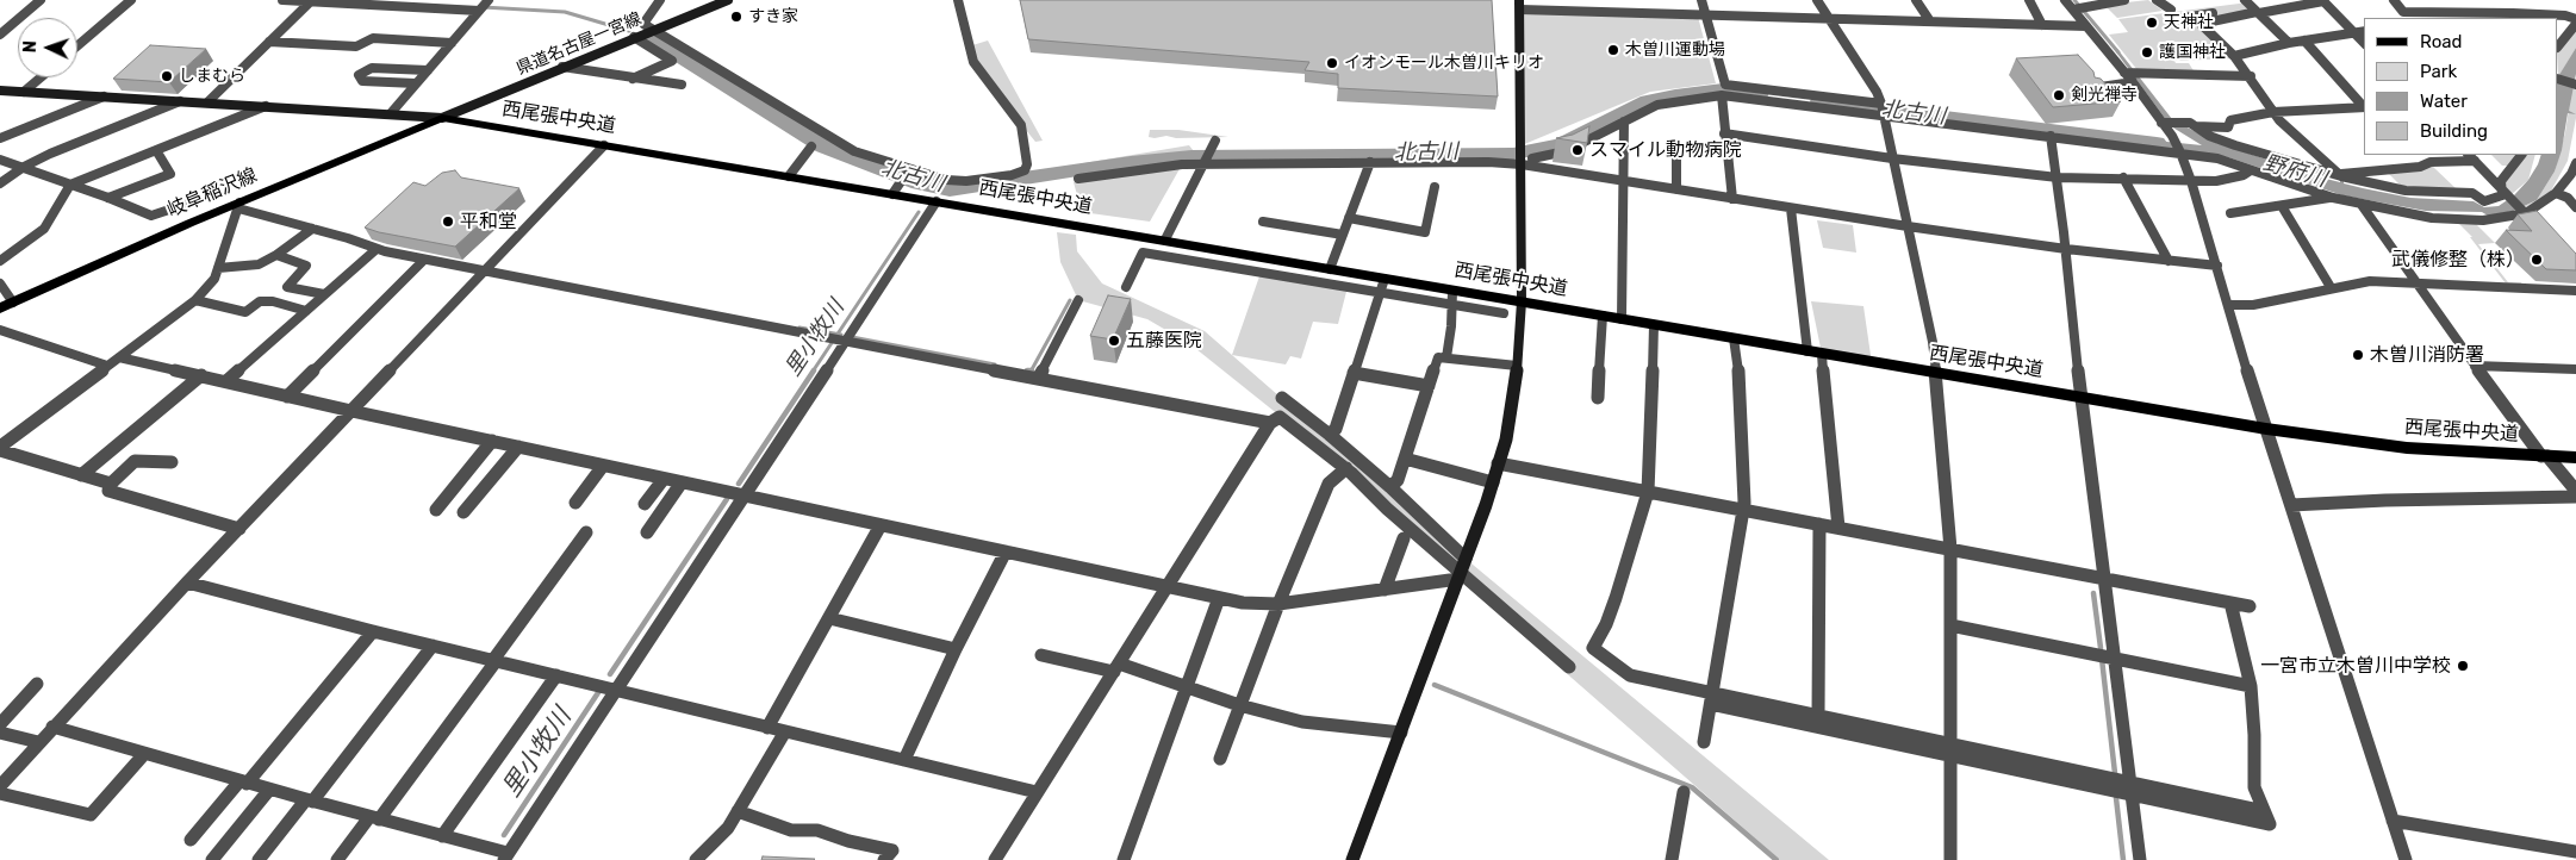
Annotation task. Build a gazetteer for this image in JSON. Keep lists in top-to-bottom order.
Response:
{
  "streets": {
    "main road": ["西尾張中央道", "岐阜稲沢線"],
    "street": ["県道名古屋一宮線"]
  },
  "crossings": [
    ["県道名古屋一宮線", "西尾張中央道"],
    ["県道名古屋一宮線", "岐阜稲沢線"],
    ["西尾張中央道", "岐阜稲沢線"]
  ],
  "water": ["北古川", "野府川", "里小牧川"],
  "places": [
    "すき家",
    "天神社",
    "木曽川運動場",
    "護国神社",
    "イオンモール木曽川キリオ",
    "しまむら",
    "剣光禅寺",
    "スマイル動物病院",
    "平和堂",
    "武儀修整（株）",
    "五藤医院",
    "木曽川消防署",
    "一宮市立木曽川中学校"
  ],
  "legend": [
    "Road",
    "Park",
    "Water",
    "Building"
  ],
  "north": "left"
}
